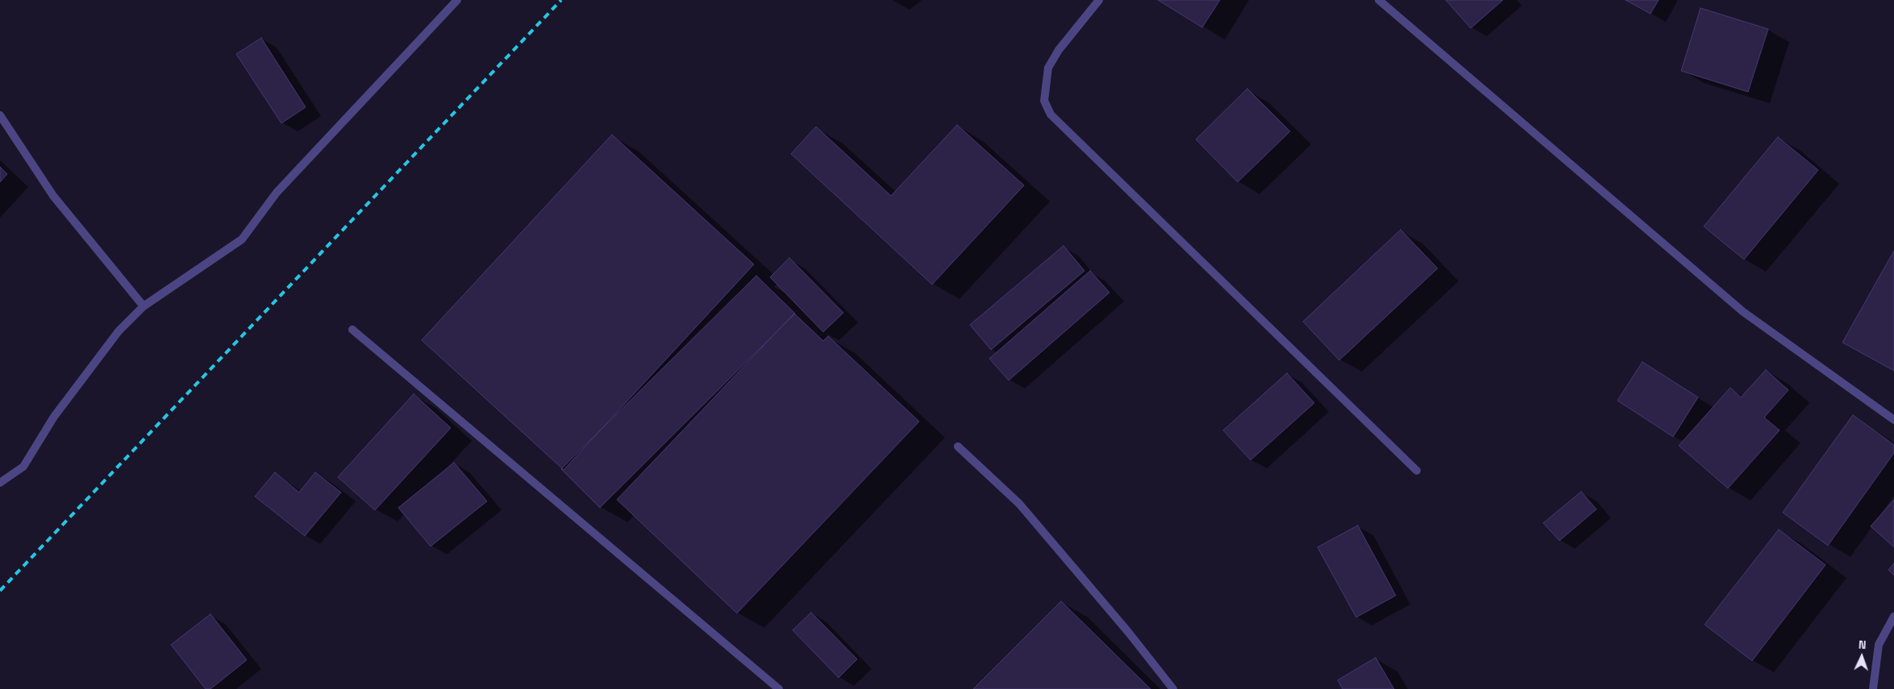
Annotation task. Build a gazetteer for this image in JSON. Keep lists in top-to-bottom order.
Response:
{
  "north": "top"
}
